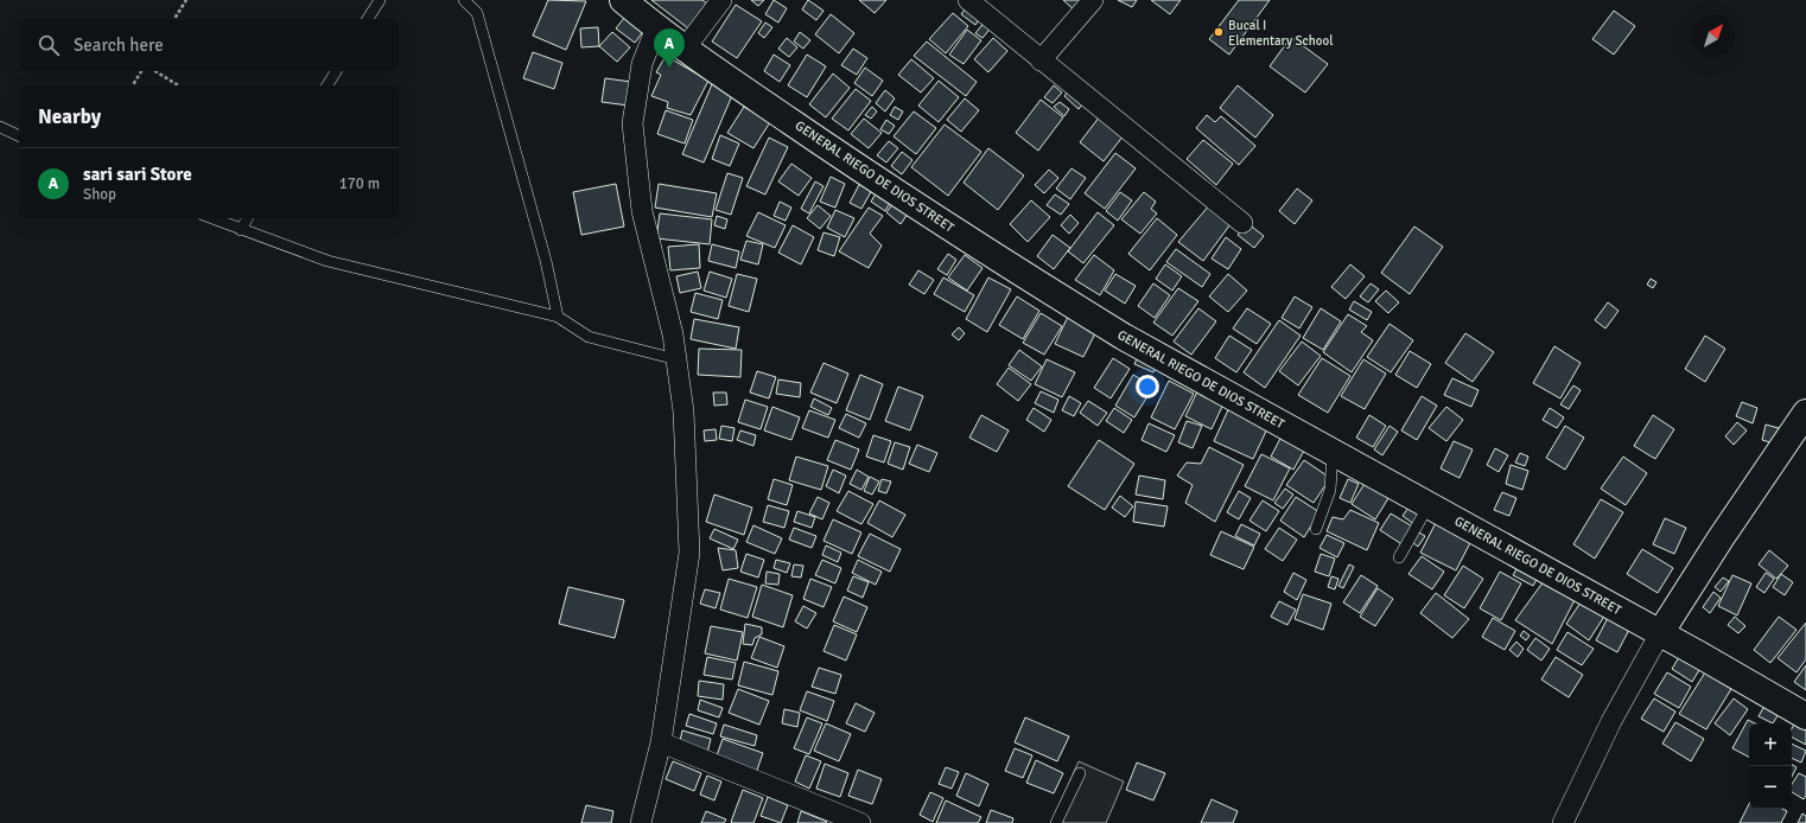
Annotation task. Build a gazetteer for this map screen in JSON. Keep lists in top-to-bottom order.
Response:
{
  "streets": {
    "street": ["GENERAL RIEGO DE DIOS STREET"]
  },
  "places": ["Bucal I Elementary School"],
  "north": "top right",
  "page": {
    "search": "Search here",
    "pins": "A",
    "heading": "Nearby",
    "list": [
      {
        "mark": "A",
        "name": "sari sari Store",
        "note": "Shop",
        "value": "170 m"
      }
    ],
    "map_buttons": ["+", "−"]
  }
}
